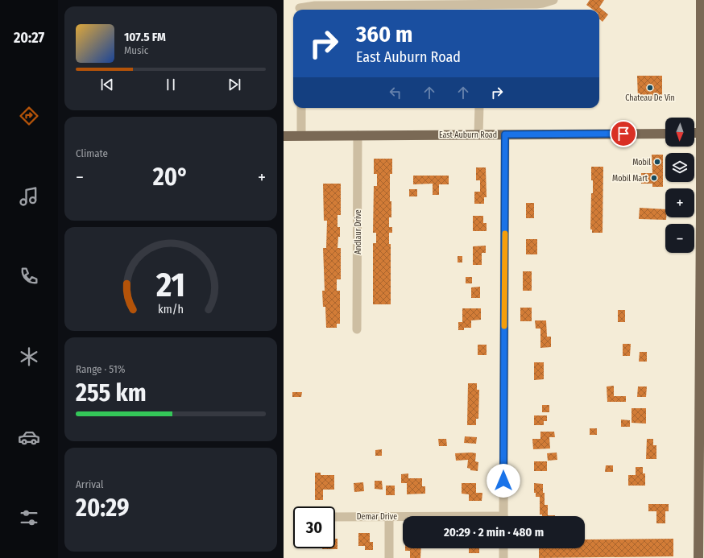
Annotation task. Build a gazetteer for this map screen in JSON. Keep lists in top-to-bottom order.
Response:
{
  "streets": {
    "main road": ["East Auburn Road"],
    "street": ["Andlaur Drive", "Demar Drive"]
  },
  "crossings": [
    ["East Auburn Road", "Andlaur Drive"]
  ],
  "places": ["Chateau De Vin", "Mobil", "Mobil Mart"],
  "north": "bottom",
  "page": {
    "tabs": "20:27",
    "turn": ["360 m", "East Auburn Road"],
    "song": ["107.5 FM", "Music"],
    "tile": [
      "Climate",
      ["Range · 51%", "255 km"],
      ["Arrival", "20:29"]
    ],
    "map_buttons": ["+", "−"],
    "heat": ["−", "20°", "+"],
    "limit": "30",
    "trip": "20:29 · 2 min · 480 m",
    "gauge": ["21", "km/h"]
  }
}
